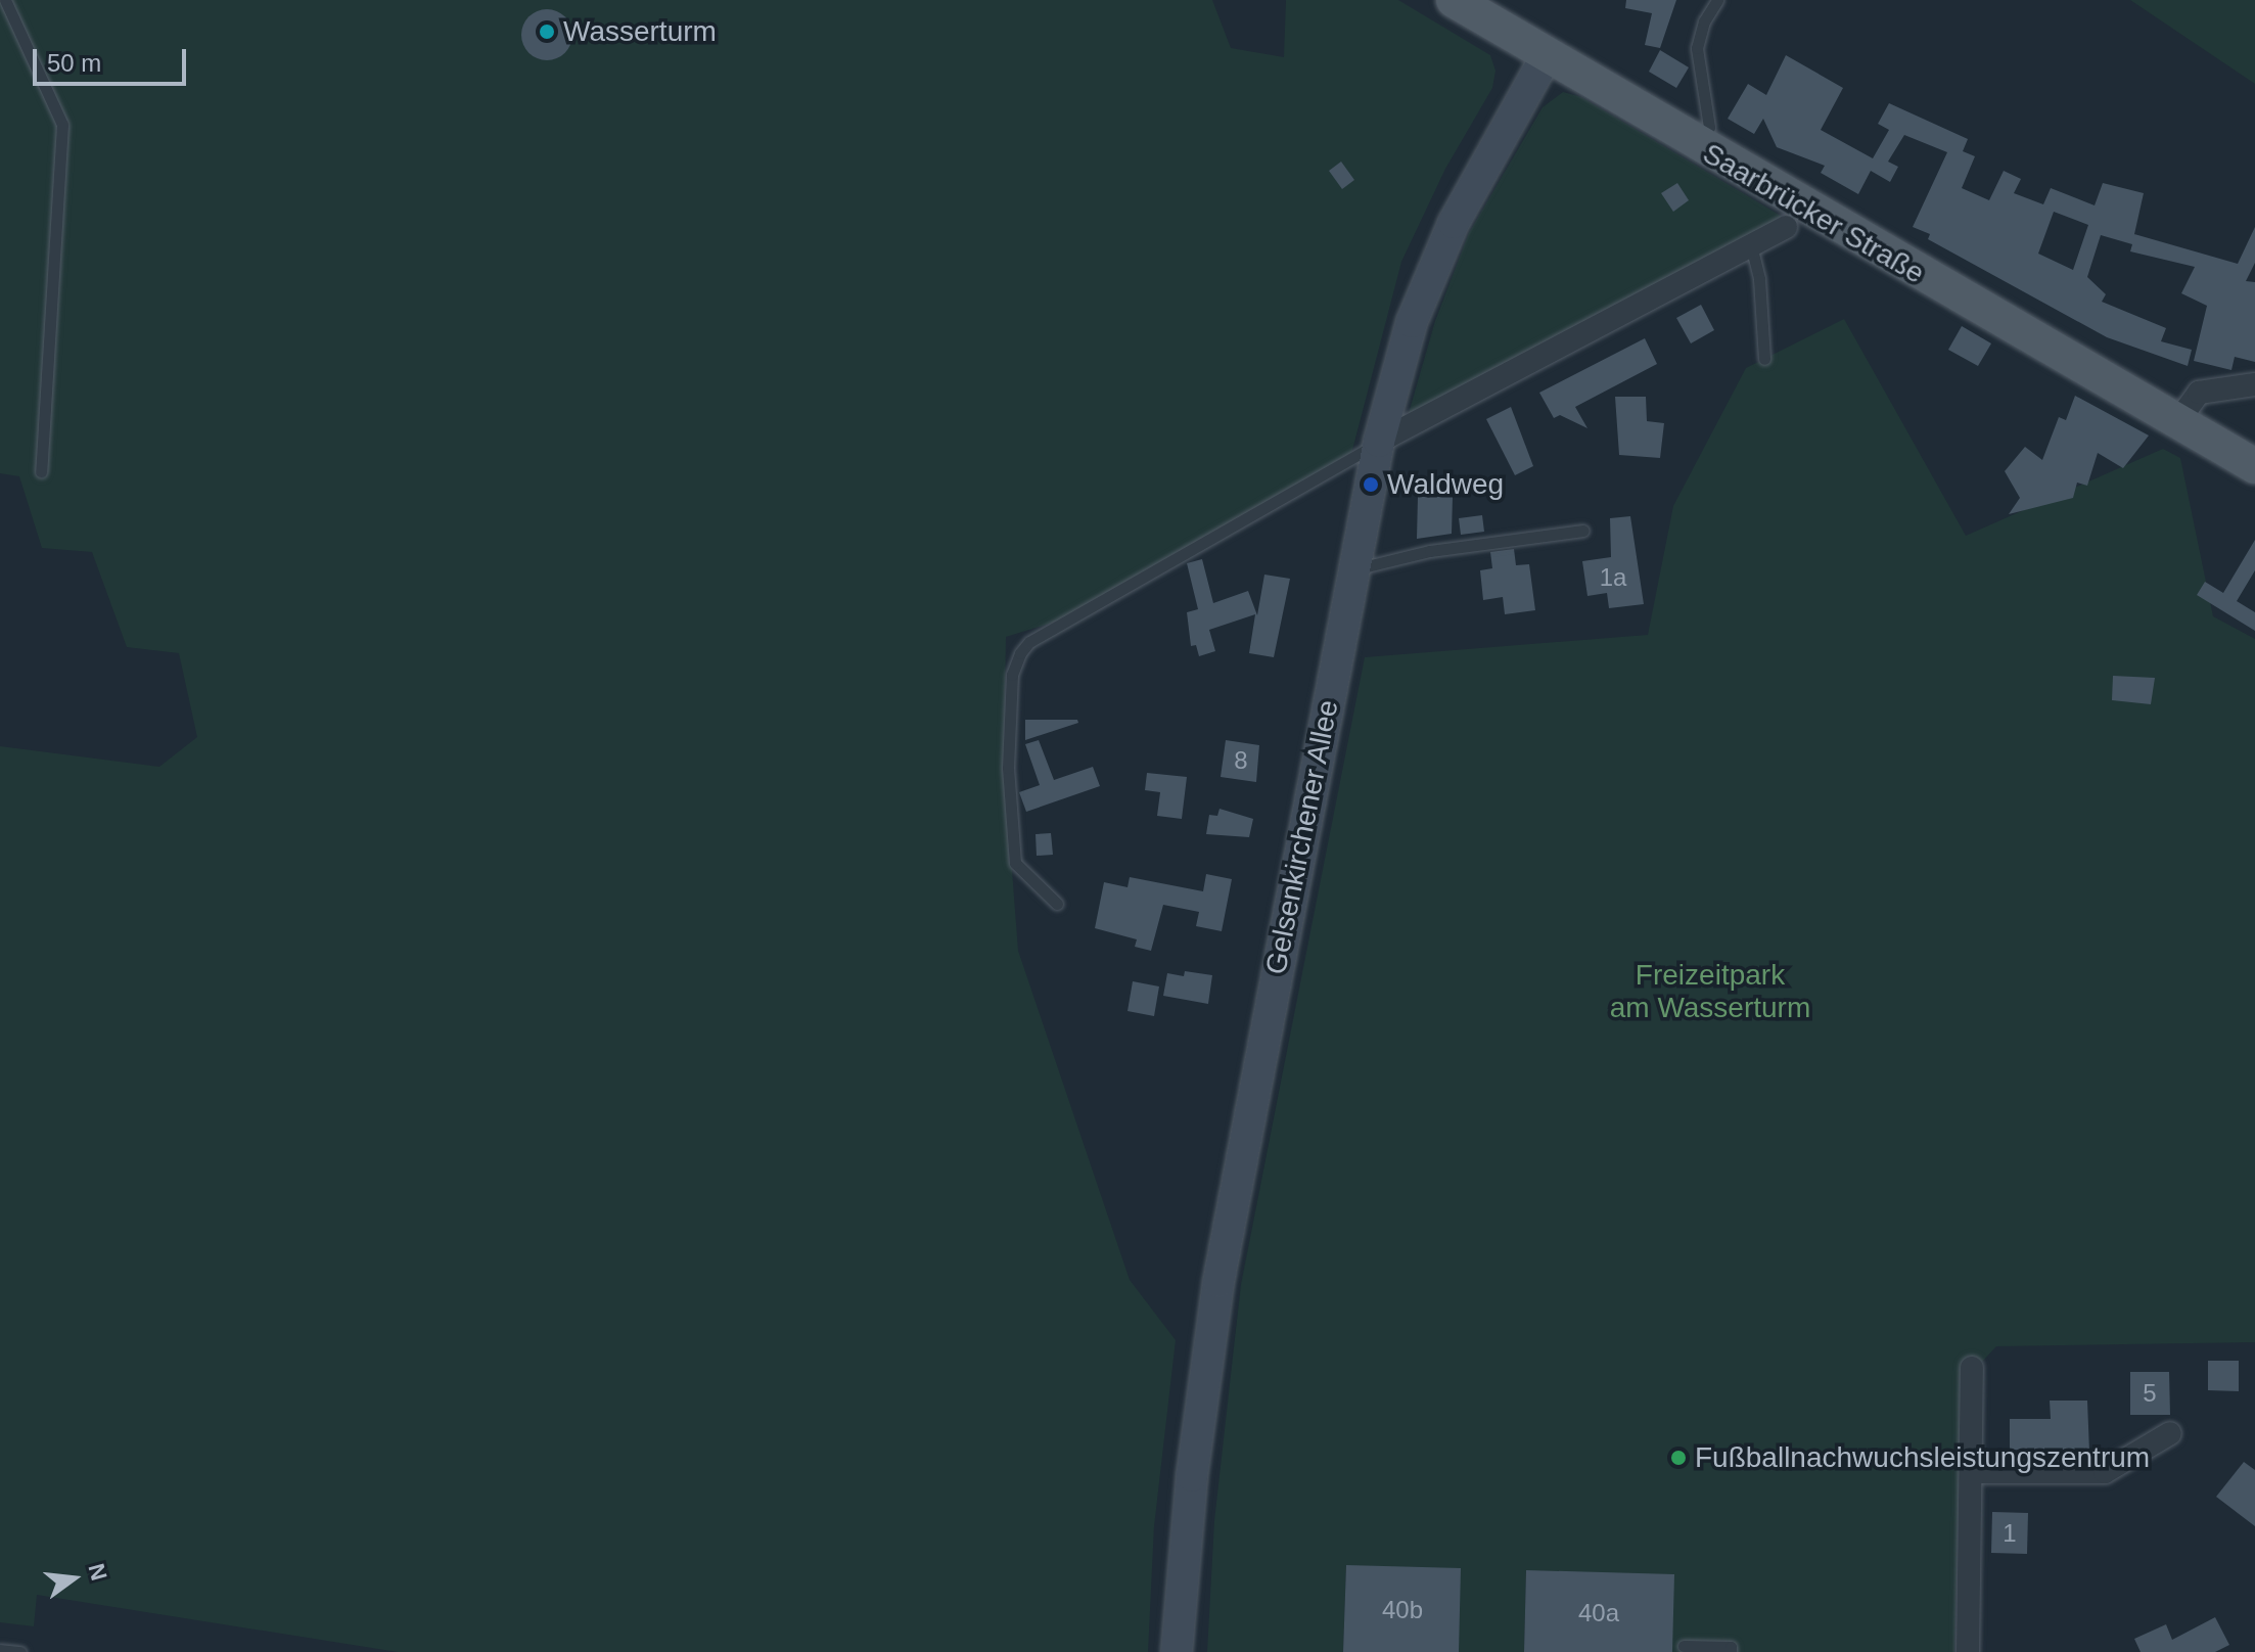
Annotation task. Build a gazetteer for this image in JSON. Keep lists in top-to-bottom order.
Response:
{
  "streets": {
    "main road": ["Saarbrücker Straße", "Gelsenkirchener Allee"]
  },
  "crossings": [
    ["Saarbrücker Straße", "Gelsenkirchener Allee"]
  ],
  "parks": ["Freizeitpark am Wasserturm"],
  "places": ["Wasserturm", "Waldweg", "Fußballnachwuchsleistungszentrum"],
  "house_numbers": [
    "1a",
    "8",
    "5",
    "1",
    "40b",
    "40a"
  ],
  "scale_bar": "50 m",
  "north": "right"
}
